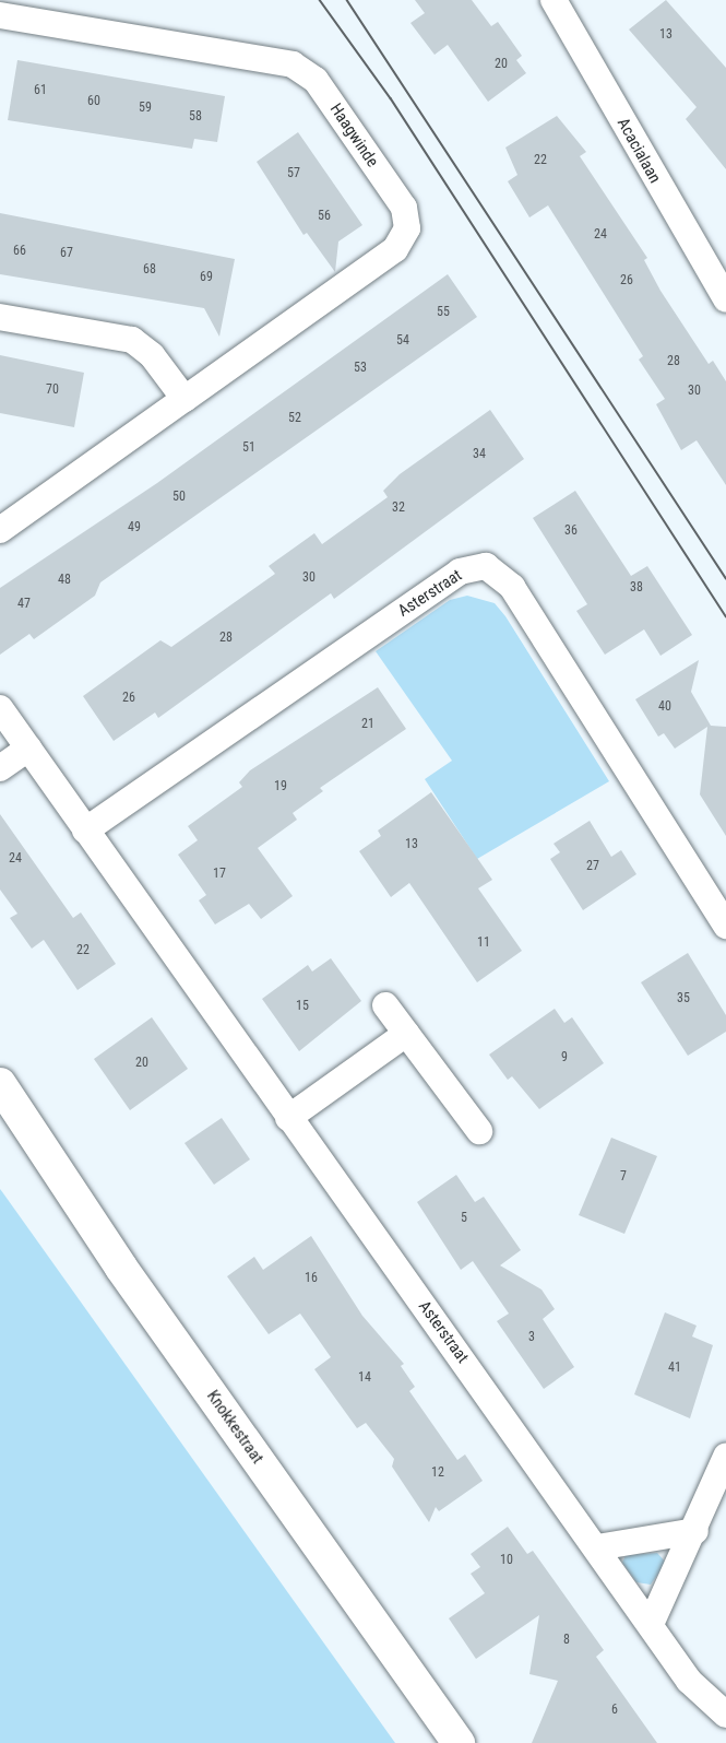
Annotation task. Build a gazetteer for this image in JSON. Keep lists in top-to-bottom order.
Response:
{
  "streets": {
    "street": [
      "Haagwinde",
      "Acacialaan",
      "Asterstraat",
      "Knokkestraat"
    ]
  },
  "house_numbers": [
    "13",
    "20",
    "61",
    "60",
    "59",
    "58",
    "22",
    "57",
    "56",
    "24",
    "66",
    "67",
    "68",
    "69",
    "26",
    "55",
    "54",
    "28",
    "53",
    "70",
    "30",
    "52",
    "51",
    "34",
    "50",
    "32",
    "49",
    "36",
    "30",
    "48",
    "38",
    "47",
    "28",
    "26",
    "40",
    "21",
    "19",
    "13",
    "24",
    "27",
    "17",
    "11",
    "22",
    "35",
    "15",
    "9",
    "20",
    "7",
    "5",
    "16",
    "3",
    "41",
    "14",
    "12",
    "10",
    "8",
    "6"
  ]
}
